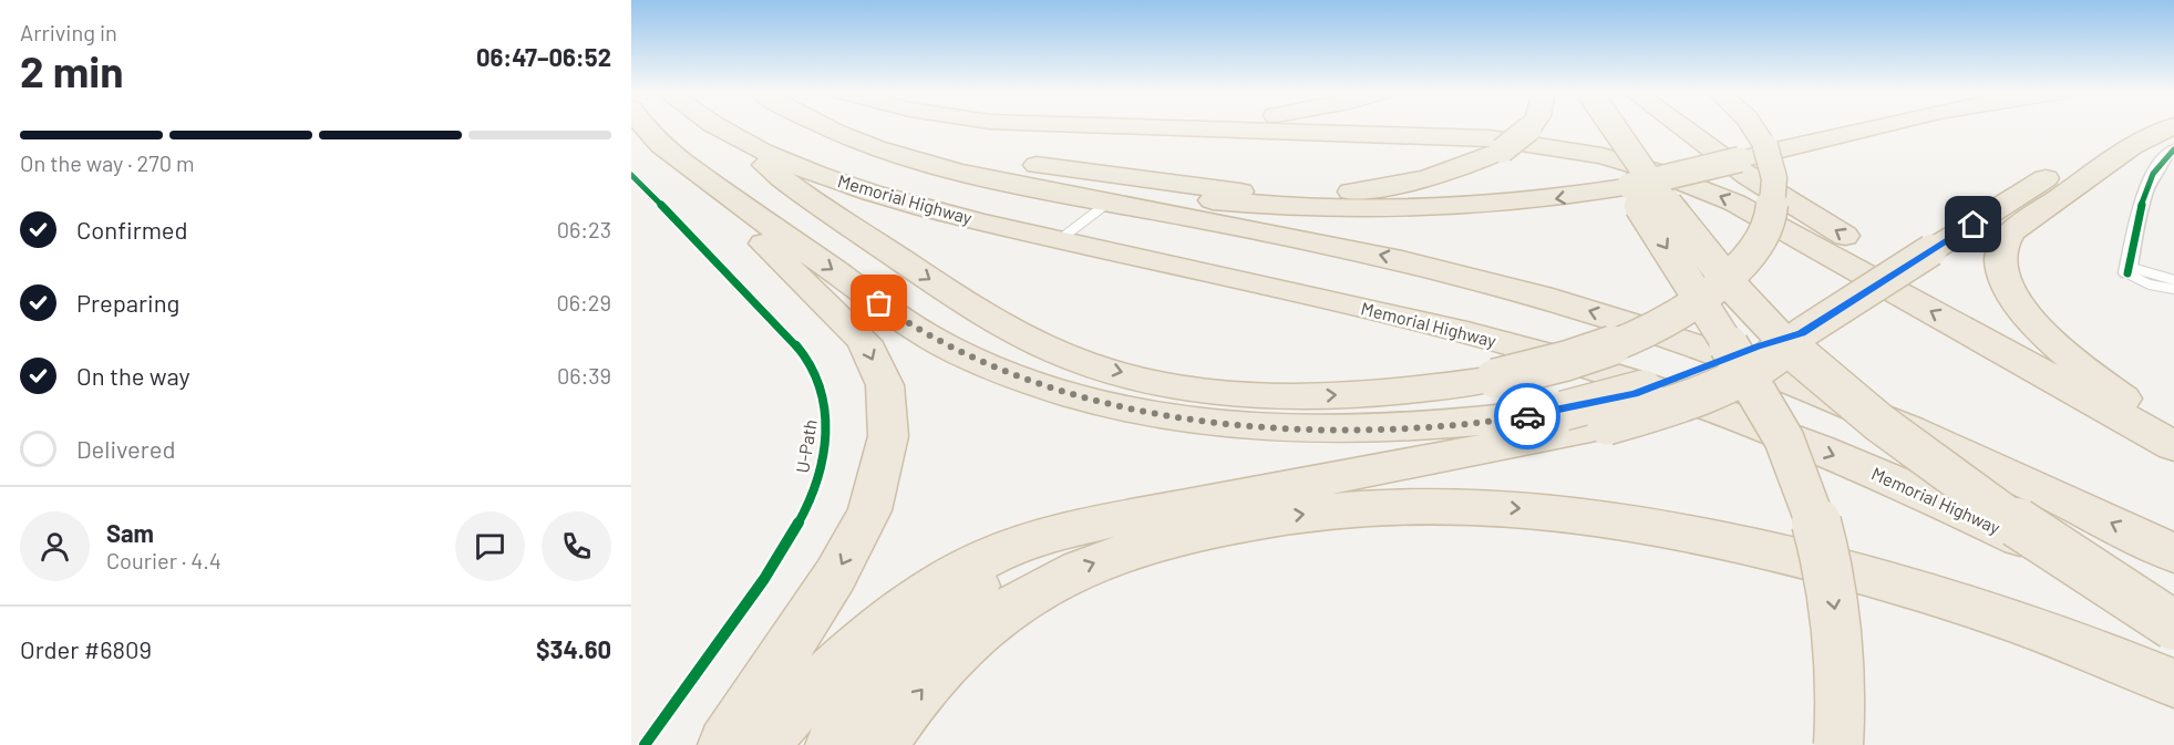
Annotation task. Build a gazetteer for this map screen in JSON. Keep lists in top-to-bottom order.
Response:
{
  "streets": {
    "highway": ["Memorial Highway"],
    "cycle path": ["U-Path"]
  },
  "page": {
    "heading": ["2 min", "Arriving in", "06:47–06:52"],
    "panel": [
      "Sam",
      "Courier · 4.4",
      "Order #6809",
      "$34.60"
    ],
    "bar": "On the way · 270 m",
    "list": [
      ["Confirmed", "06:23"],
      ["Preparing", "06:29"],
      ["On the way", "06:39"],
      "Delivered"
    ]
  }
}
